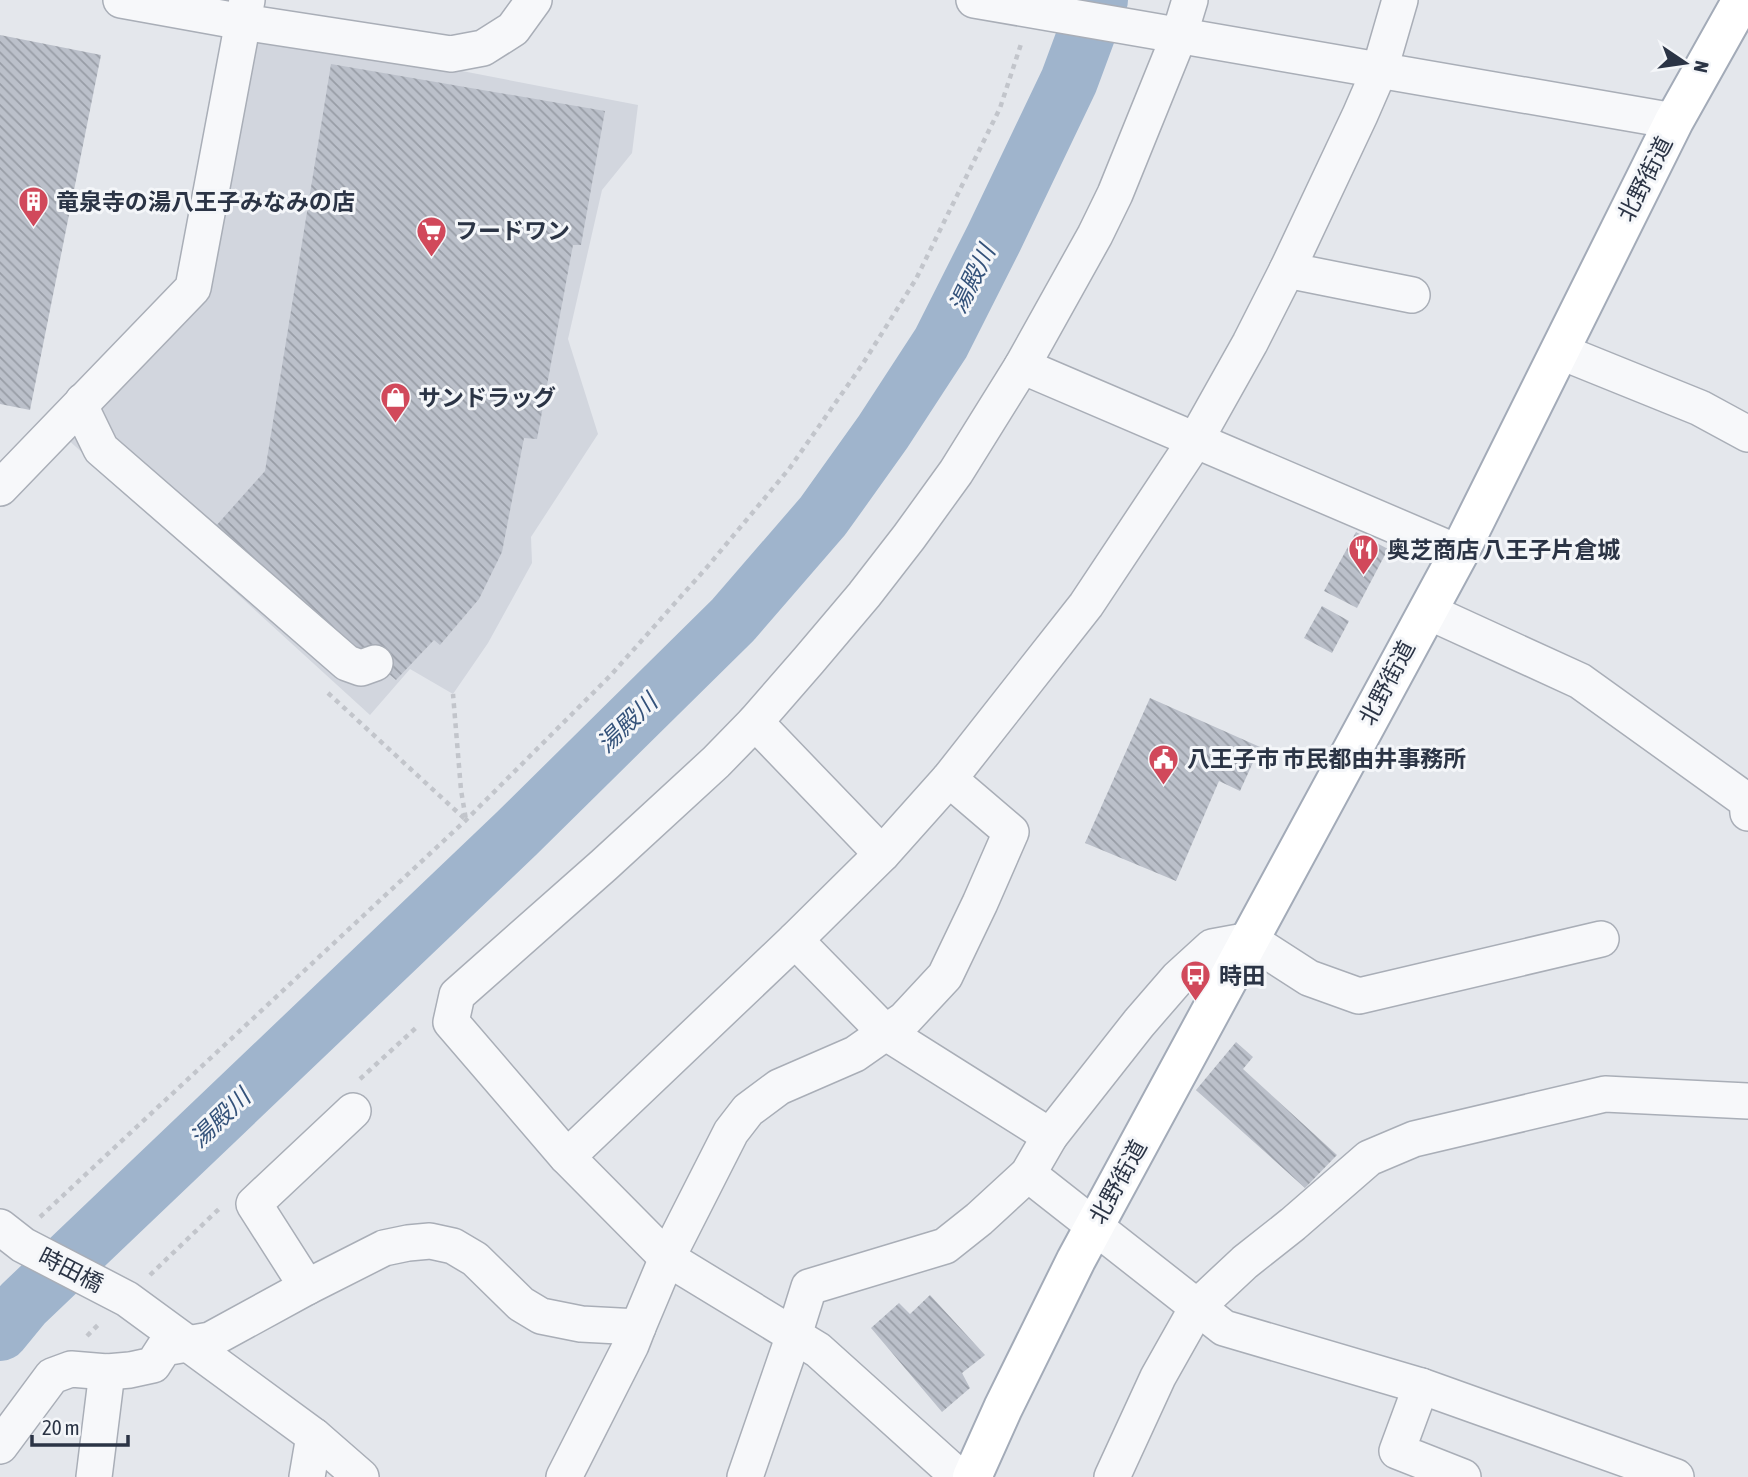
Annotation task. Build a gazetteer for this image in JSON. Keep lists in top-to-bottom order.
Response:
{
  "streets": {
    "main road": ["北野街道"],
    "street": ["時田橋"]
  },
  "water": ["湯殿川"],
  "places": {
    "building": ["竜泉寺の湯八王子みなみの店"],
    "supermarket": ["フードワン"],
    "shop": ["サンドラッグ"],
    "restaurant": ["奥芝商店 八王子片倉城"],
    "public building": ["八王子市 市民都由井事務所"],
    "bus stop": ["時田"]
  },
  "scale_bar": "20 m",
  "north": "right"
}
